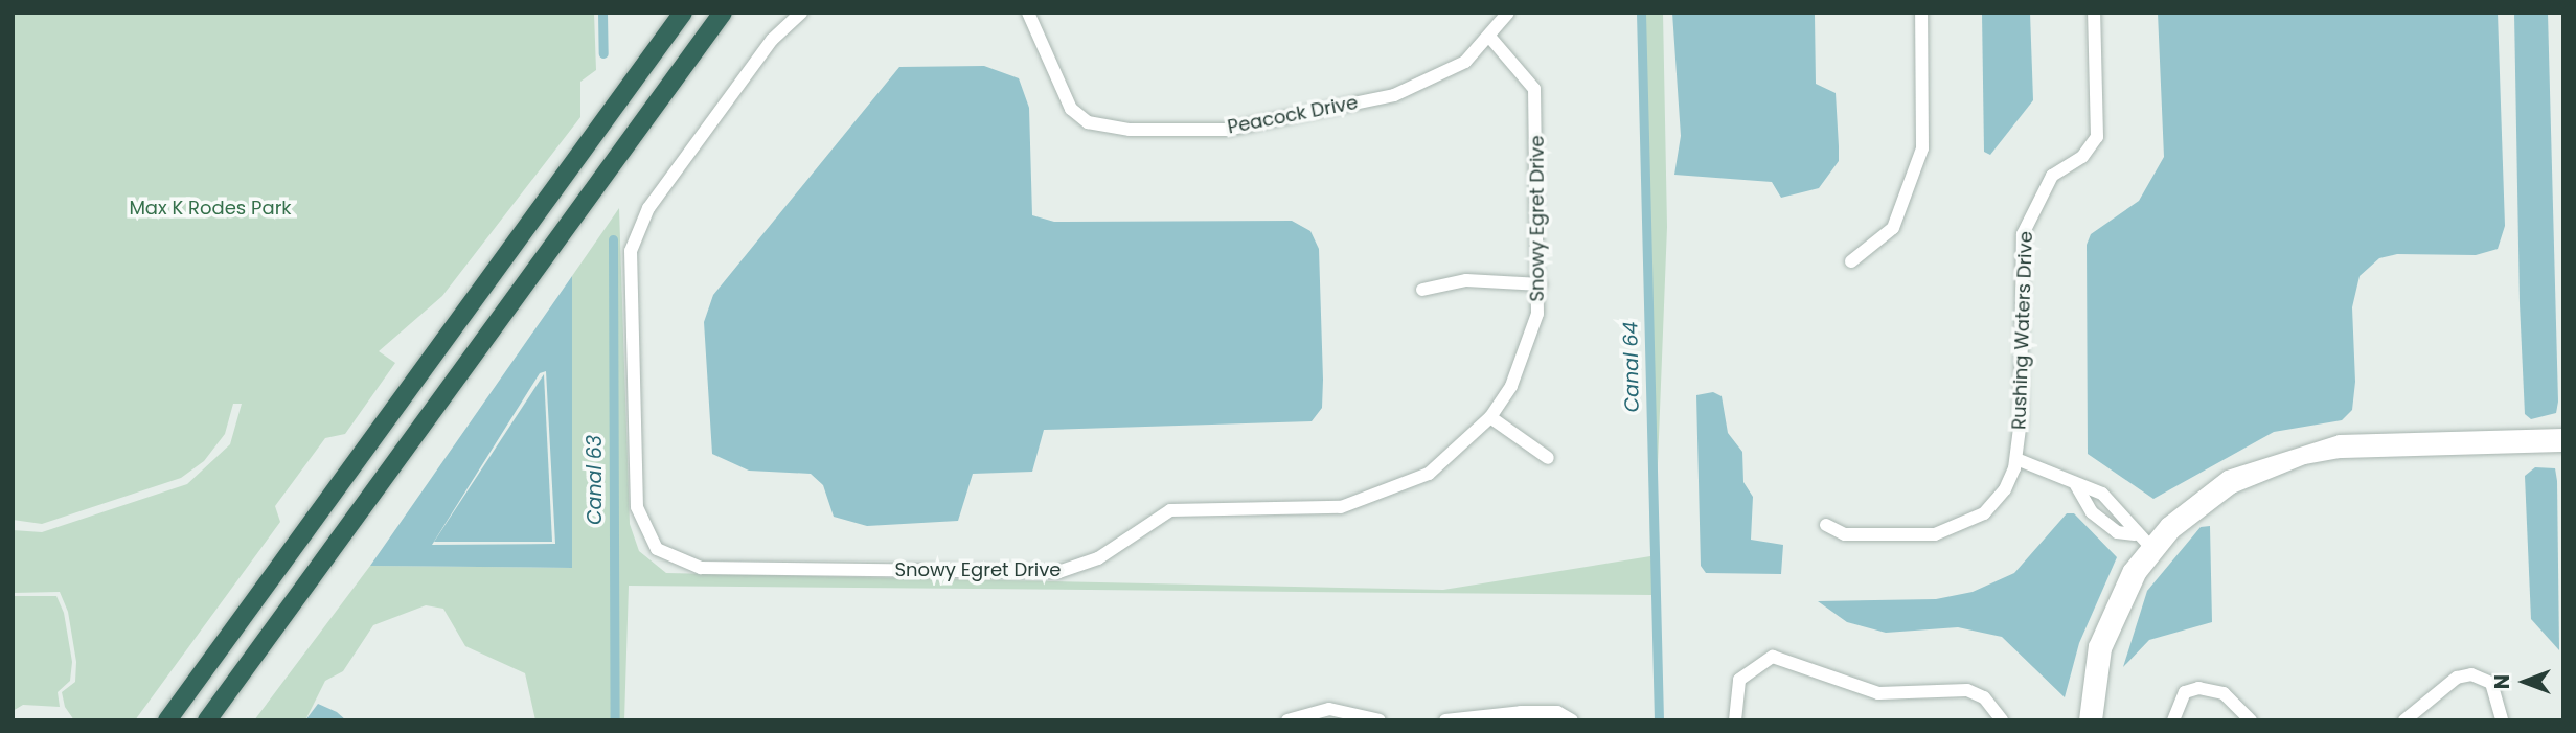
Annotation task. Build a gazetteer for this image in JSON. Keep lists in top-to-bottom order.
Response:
{
  "streets": {
    "street": ["Peacock Drive", "Snowy Egret Drive", "Rushing Waters Drive"]
  },
  "crossings": [
    ["Peacock Drive", "Snowy Egret Drive"]
  ],
  "water": ["Canal 64", "Canal 63"],
  "parks": ["Max K Rodes Park"],
  "north": "left"
}
